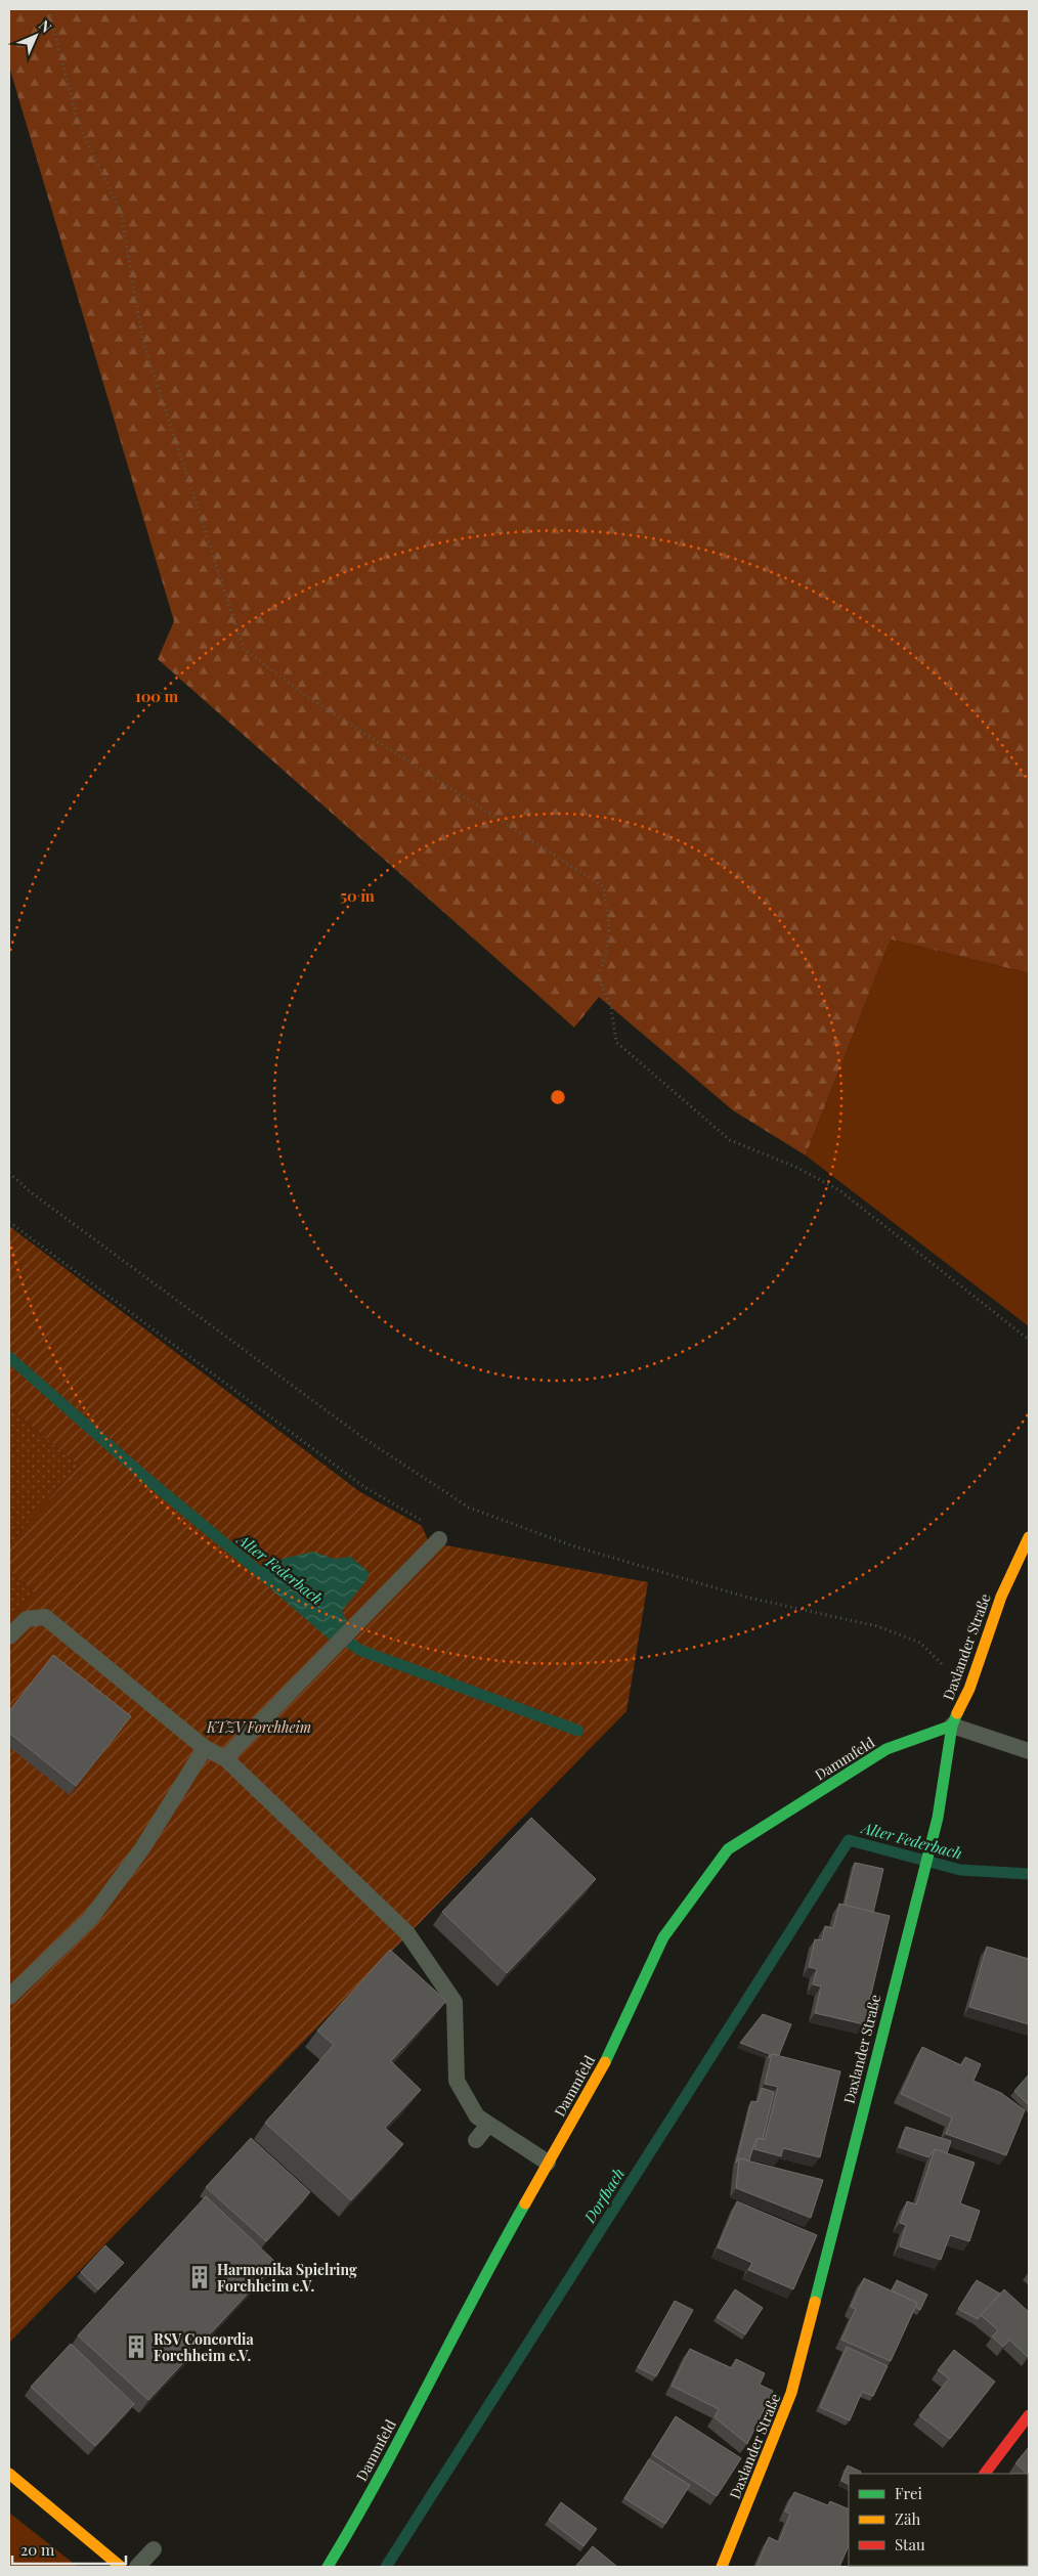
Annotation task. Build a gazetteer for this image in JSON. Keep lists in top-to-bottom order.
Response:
{
  "streets": {
    "street": ["Daxlander Straße", "Dammfeld"]
  },
  "crossings": [
    ["Daxlander Straße", "Dammfeld"]
  ],
  "water": ["Alter Federbach", "Dorfbach"],
  "parks": ["KTZV Forchheim"],
  "places": {
    "building": ["Harmonika Spielring Forchheim e.V.", "RSV Concordia Forchheim e.V."]
  },
  "legend": ["Frei", "Zäh", "Stau"],
  "scale_bar": "20 m",
  "north": "top right",
  "rings": ["100 m", "50 m"]
}
